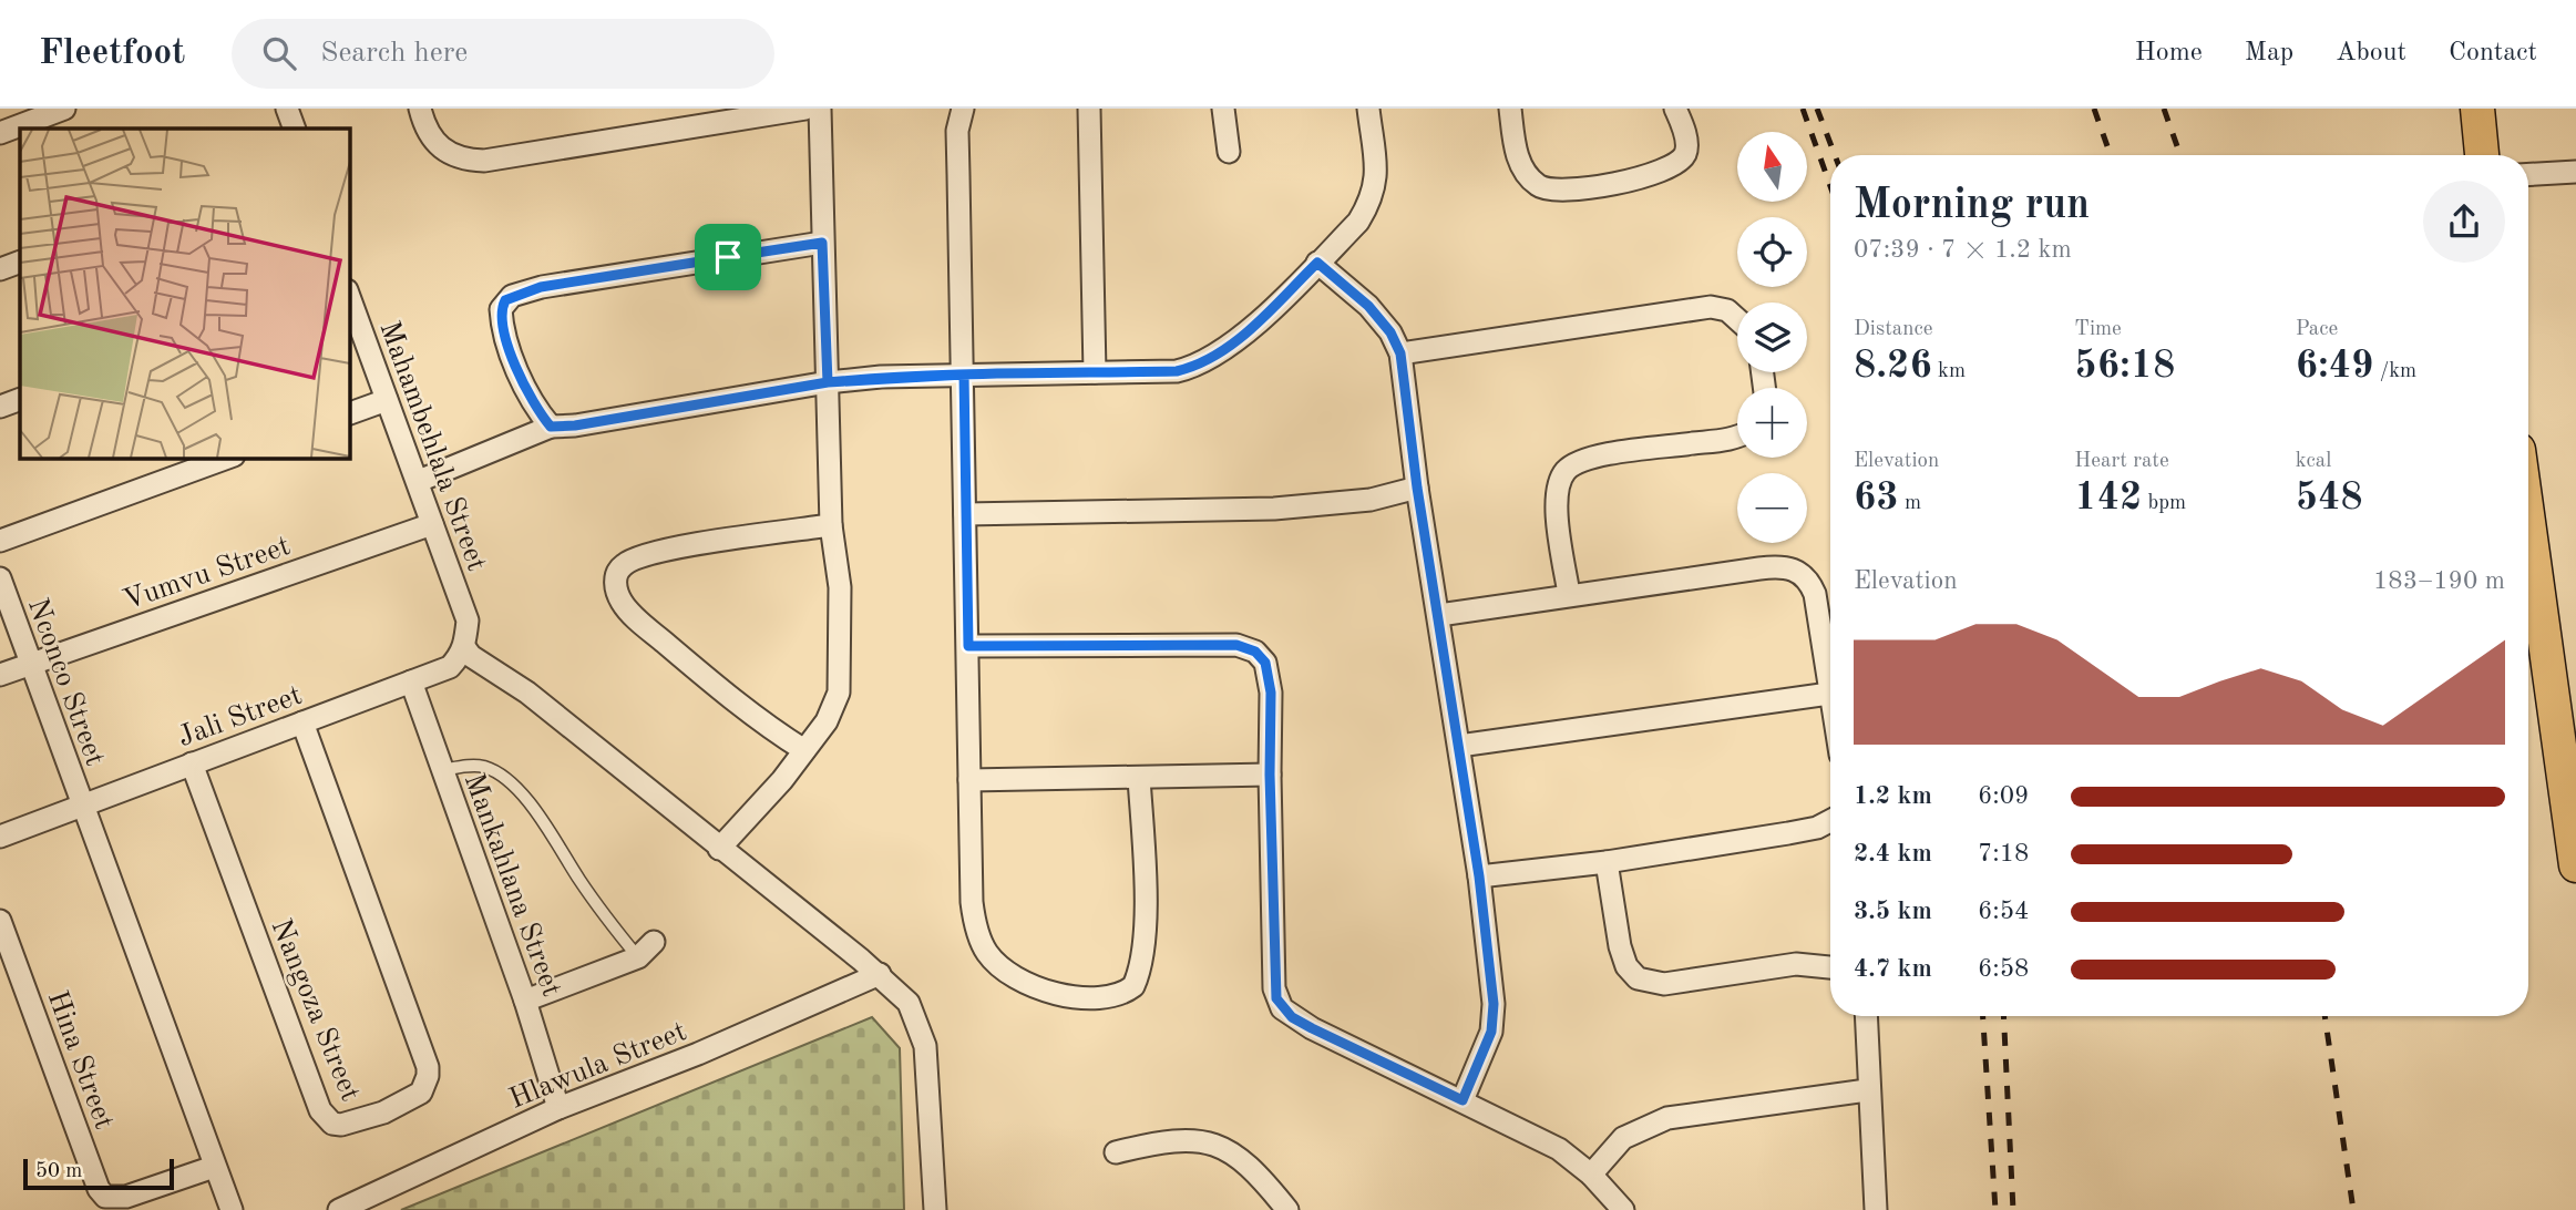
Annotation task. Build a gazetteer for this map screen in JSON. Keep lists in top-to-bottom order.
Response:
{
  "streets": {
    "street": [
      "Mahambehlala Street",
      "Vumvu Street",
      "Nconco Street",
      "Jali Street",
      "Mankahlana Street",
      "Nangoza Street",
      "Hina Street",
      "Hlawula Street"
    ]
  },
  "crossings": [
    ["Mahambehlala Street", "Vumvu Street"],
    ["Mahambehlala Street", "Jali Street"],
    ["Vumvu Street", "Nconco Street"],
    ["Nconco Street", "Jali Street"],
    ["Nconco Street", "Hina Street"],
    ["Jali Street", "Mankahlana Street"],
    ["Jali Street", "Nangoza Street"],
    ["Mankahlana Street", "Hlawula Street"]
  ],
  "scale_bar": "50 m",
  "north": "top",
  "page": {
    "header": "Fleetfoot",
    "search": "Search here",
    "nav": [
      "Home",
      "Map",
      "About",
      "Contact"
    ],
    "map_buttons": ["+", "−"],
    "heading": ["Morning run", "07:39 · 7 × 1.2 km"],
    "stats": [
      ["Distance", "8.26 km"],
      ["Time", "56:18"],
      ["Pace", "6:49 /km"],
      ["Elevation", "63 m"],
      ["Heart rate", "142 bpm"],
      ["kcal", "548"]
    ],
    "chart": ["Elevation", "183–190 m"],
    "list": [
      {
        "name": "1.2 km",
        "note": "6:09"
      },
      {
        "name": "2.4 km",
        "note": "7:18"
      },
      {
        "name": "3.5 km",
        "note": "6:54"
      },
      {
        "name": "4.7 km",
        "note": "6:58"
      }
    ],
    "scale": "50 m"
  }
}
